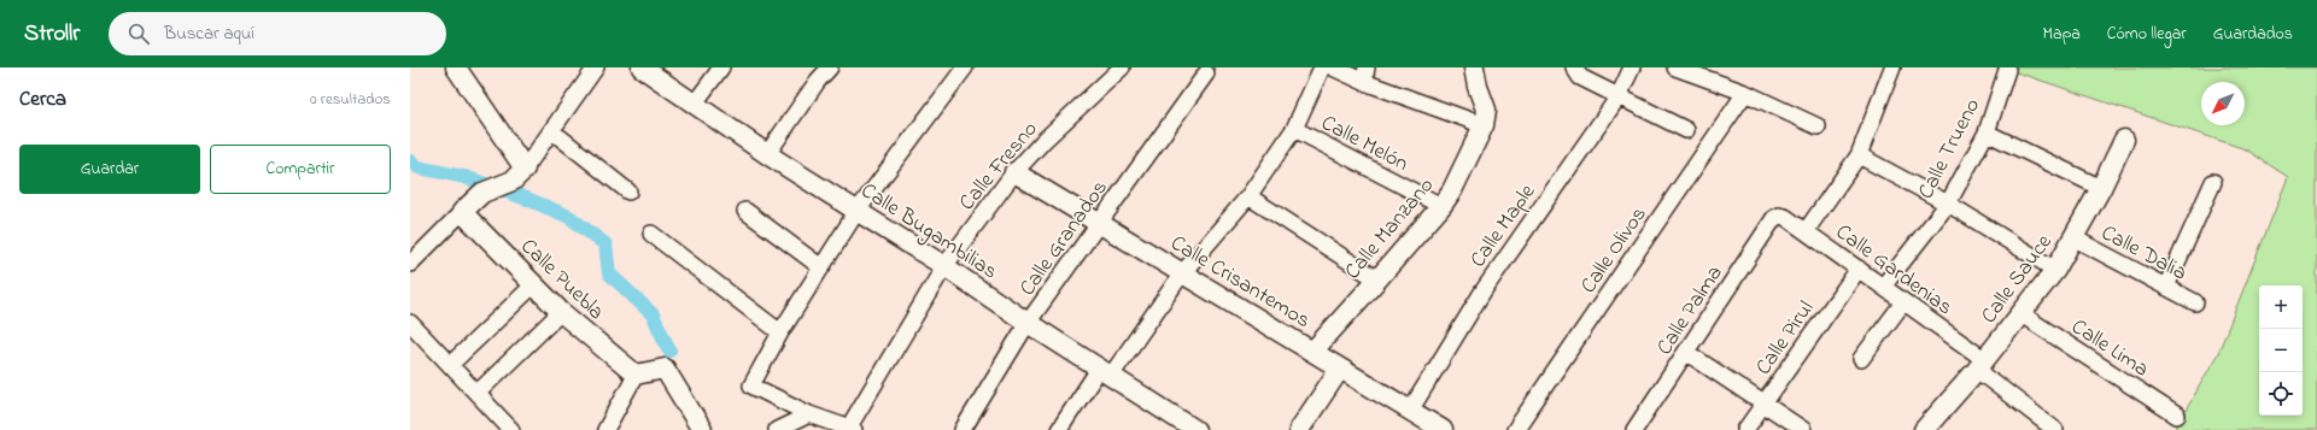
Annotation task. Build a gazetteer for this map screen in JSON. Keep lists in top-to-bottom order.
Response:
{
  "streets": {
    "street": [
      "Calle Melón",
      "Calle Trueno",
      "Calle Fresno",
      "Calle Maple",
      "Calle Manzano",
      "Calle Bugambilias",
      "Calle Granados",
      "Calle Olivos",
      "Calle Dalia",
      "Calle Gardenias",
      "Calle Puebla",
      "Calle Sauce",
      "Calle Crisantemos",
      "Calle Palma",
      "Calle Pirul",
      "Calle Lima"
    ]
  },
  "crossings": [
    ["Calle Melón", "Calle Manzano"],
    ["Calle Trueno", "Calle Gardenias"],
    ["Calle Fresno", "Calle Bugambilias"],
    ["Calle Fresno", "Calle Crisantemos"],
    ["Calle Maple", "Calle Crisantemos"],
    ["Calle Manzano", "Calle Crisantemos"],
    ["Calle Bugambilias", "Calle Granados"],
    ["Calle Granados", "Calle Crisantemos"],
    ["Calle Dalia", "Calle Sauce"],
    ["Calle Gardenias", "Calle Sauce"],
    ["Calle Gardenias", "Calle Palma"],
    ["Calle Gardenias", "Calle Pirul"],
    ["Calle Sauce", "Calle Lima"]
  ],
  "north": "bottom left",
  "page": {
    "header": "Strollr",
    "search": "Buscar aquí",
    "nav": ["Mapa", "Cómo llegar", "Guardados"],
    "heading": ["Cerca", "0 resultados"],
    "buttons": ["Guardar", "Compartir"],
    "map_buttons": ["+", "−"]
  }
}
